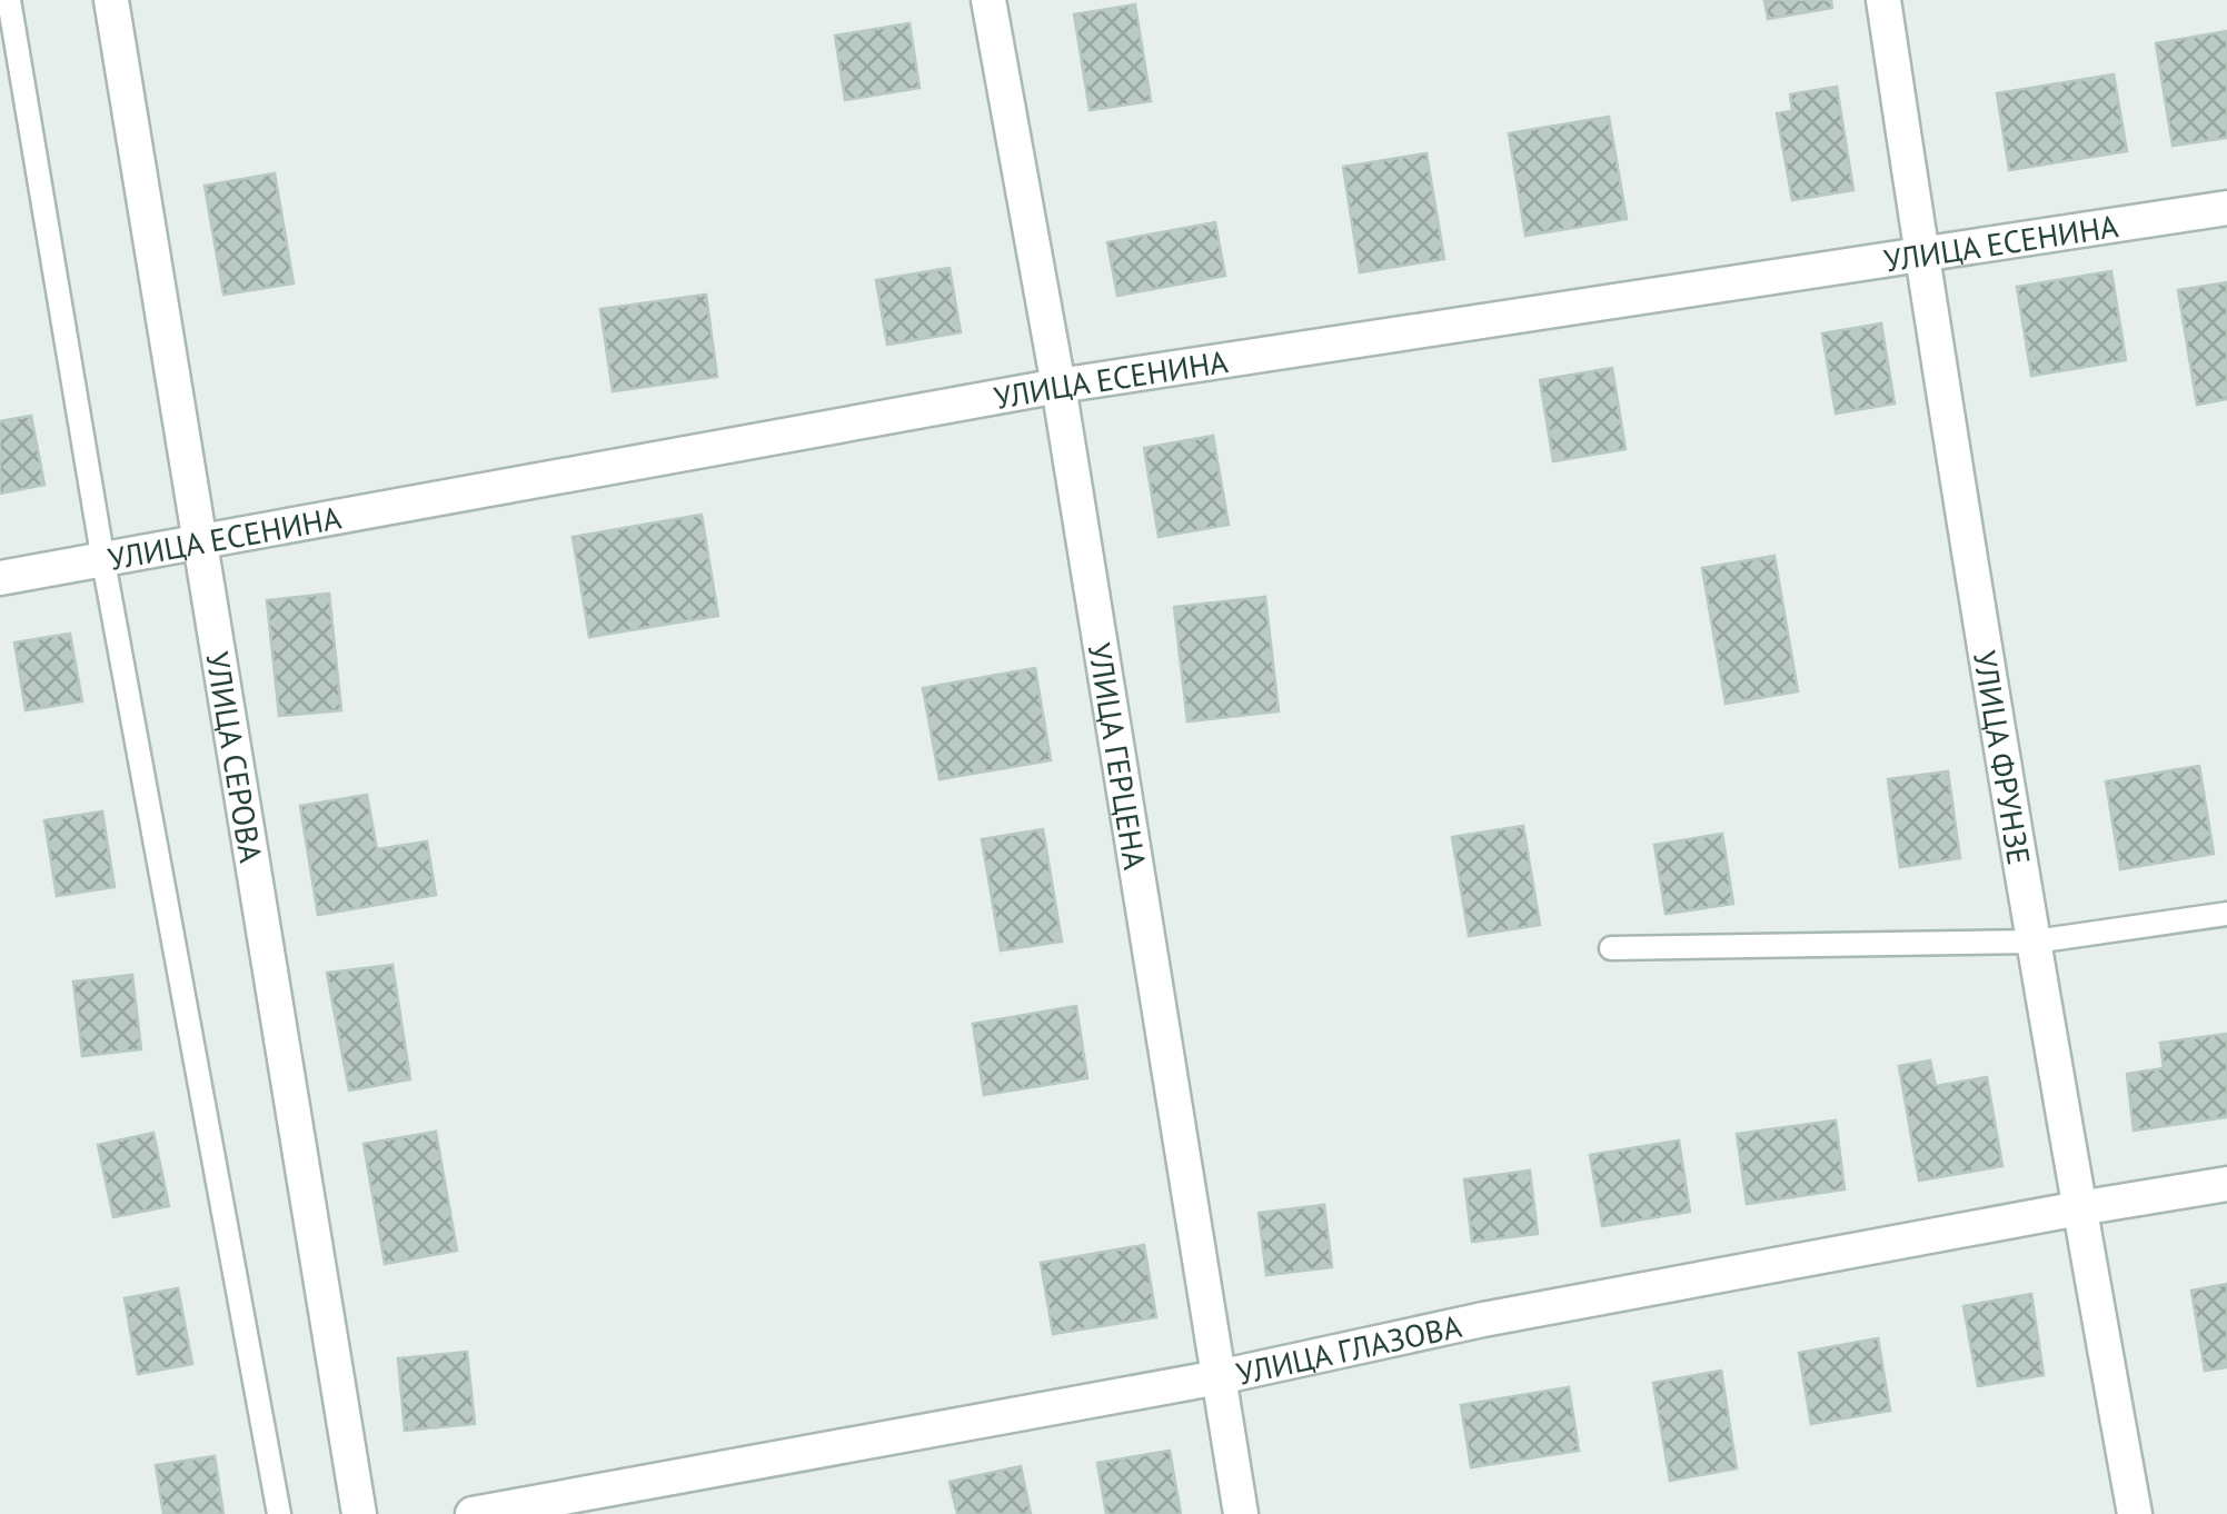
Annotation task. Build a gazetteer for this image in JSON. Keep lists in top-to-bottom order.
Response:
{
  "streets": {
    "street": [
      "УЛИЦА ЕСЕНИНА",
      "УЛИЦА ГЕРЦЕНА",
      "УЛИЦА СЕРОВА",
      "УЛИЦА ФРУНЗЕ",
      "УЛИЦА ГЛАЗОВА"
    ]
  },
  "crossings": [
    ["УЛИЦА ЕСЕНИНА", "УЛИЦА ГЕРЦЕНА"],
    ["УЛИЦА ЕСЕНИНА", "УЛИЦА СЕРОВА"],
    ["УЛИЦА ЕСЕНИНА", "УЛИЦА ФРУНЗЕ"],
    ["УЛИЦА ГЕРЦЕНА", "УЛИЦА ГЛАЗОВА"],
    ["УЛИЦА ФРУНЗЕ", "УЛИЦА ГЛАЗОВА"]
  ]
}
